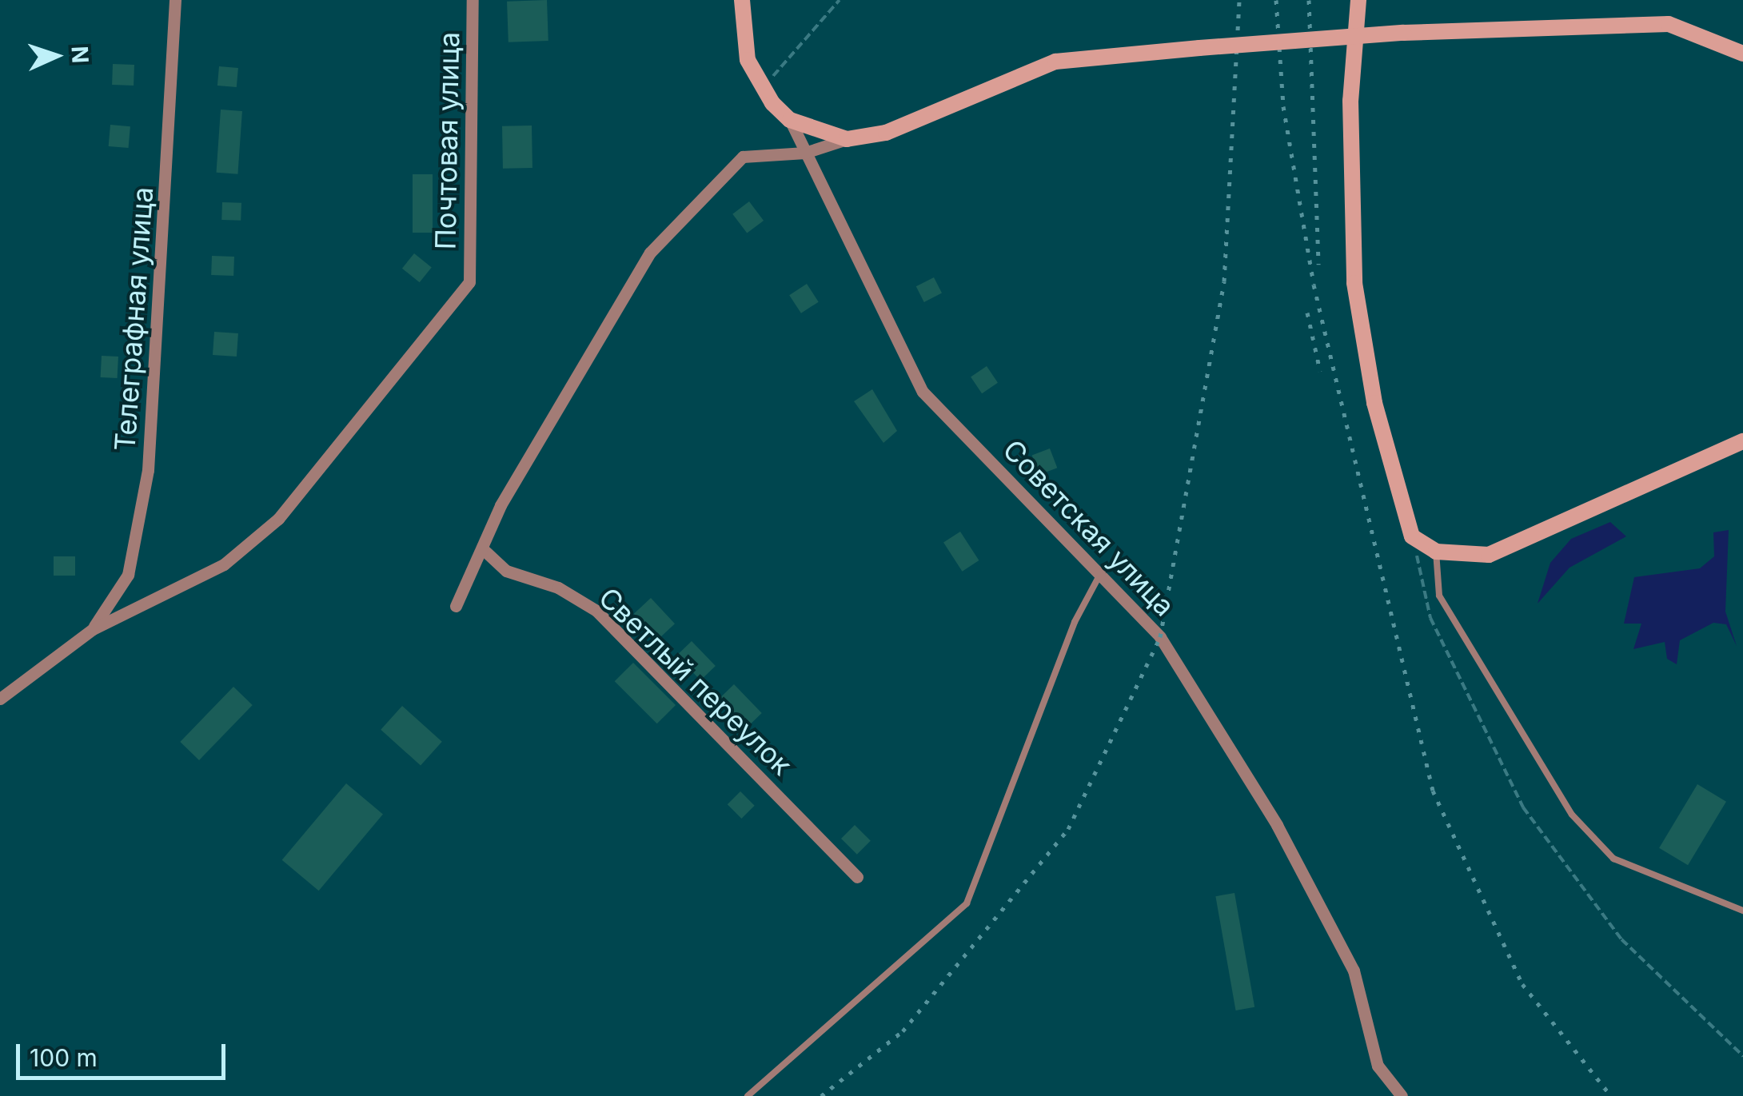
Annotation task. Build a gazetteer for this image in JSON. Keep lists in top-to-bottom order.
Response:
{
  "streets": {
    "street": [
      "Почтовая улица",
      "Телеграфная улица",
      "Советская улица",
      "Светлый переулок"
    ]
  },
  "crossings": [
    ["Почтовая улица", "Телеграфная улица"]
  ],
  "scale_bar": "100 m",
  "north": "right"
}
